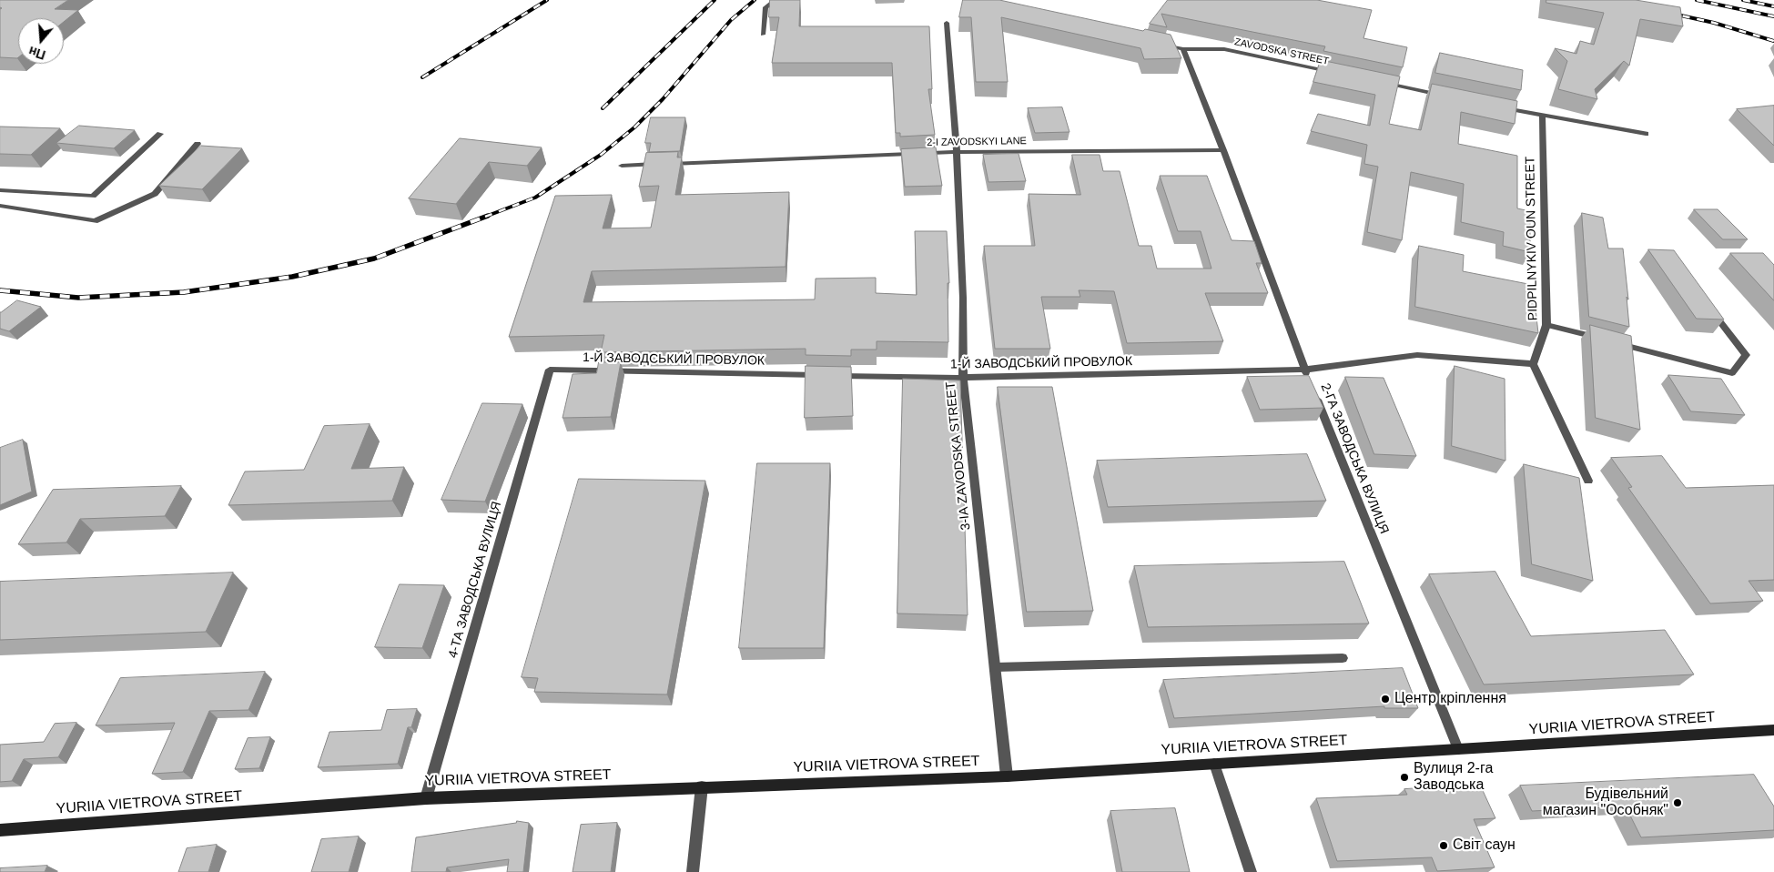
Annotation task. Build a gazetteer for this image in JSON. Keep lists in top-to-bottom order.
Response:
{
  "streets": {
    "street": [
      "ZAVODSKA STREET",
      "2-I ZAVODSKYI LANE",
      "PIDPILNYKIV OUN STREET",
      "1-Й ЗАВОДСЬКИЙ ПРОВУЛОК",
      "3-IA ZAVODSKA STREET",
      "2-ГА ЗАВОДСЬКА ВУЛИЦЯ",
      "4-ТА ЗАВОДСЬКА ВУЛИЦЯ",
      "YURIIA VIETROVA STREET"
    ]
  },
  "crossings": [
    ["ZAVODSKA STREET", "2-ГА ЗАВОДСЬКА ВУЛИЦЯ"],
    ["2-I ZAVODSKYI LANE", "3-IA ZAVODSKA STREET"],
    ["2-I ZAVODSKYI LANE", "2-ГА ЗАВОДСЬКА ВУЛИЦЯ"],
    ["PIDPILNYKIV OUN STREET", "1-Й ЗАВОДСЬКИЙ ПРОВУЛОК"],
    ["1-Й ЗАВОДСЬКИЙ ПРОВУЛОК", "3-IA ZAVODSKA STREET"],
    ["1-Й ЗАВОДСЬКИЙ ПРОВУЛОК", "2-ГА ЗАВОДСЬКА ВУЛИЦЯ"],
    ["1-Й ЗАВОДСЬКИЙ ПРОВУЛОК", "4-ТА ЗАВОДСЬКА ВУЛИЦЯ"],
    ["3-IA ZAVODSKA STREET", "YURIIA VIETROVA STREET"],
    ["2-ГА ЗАВОДСЬКА ВУЛИЦЯ", "YURIIA VIETROVA STREET"],
    ["4-ТА ЗАВОДСЬКА ВУЛИЦЯ", "YURIIA VIETROVA STREET"]
  ],
  "places": [
    "Центр кріплення",
    "Вулиця 2-га Заводська",
    "Будівельний магазин \"Особняк\"",
    "Світ саун"
  ],
  "north": "bottom"
}
